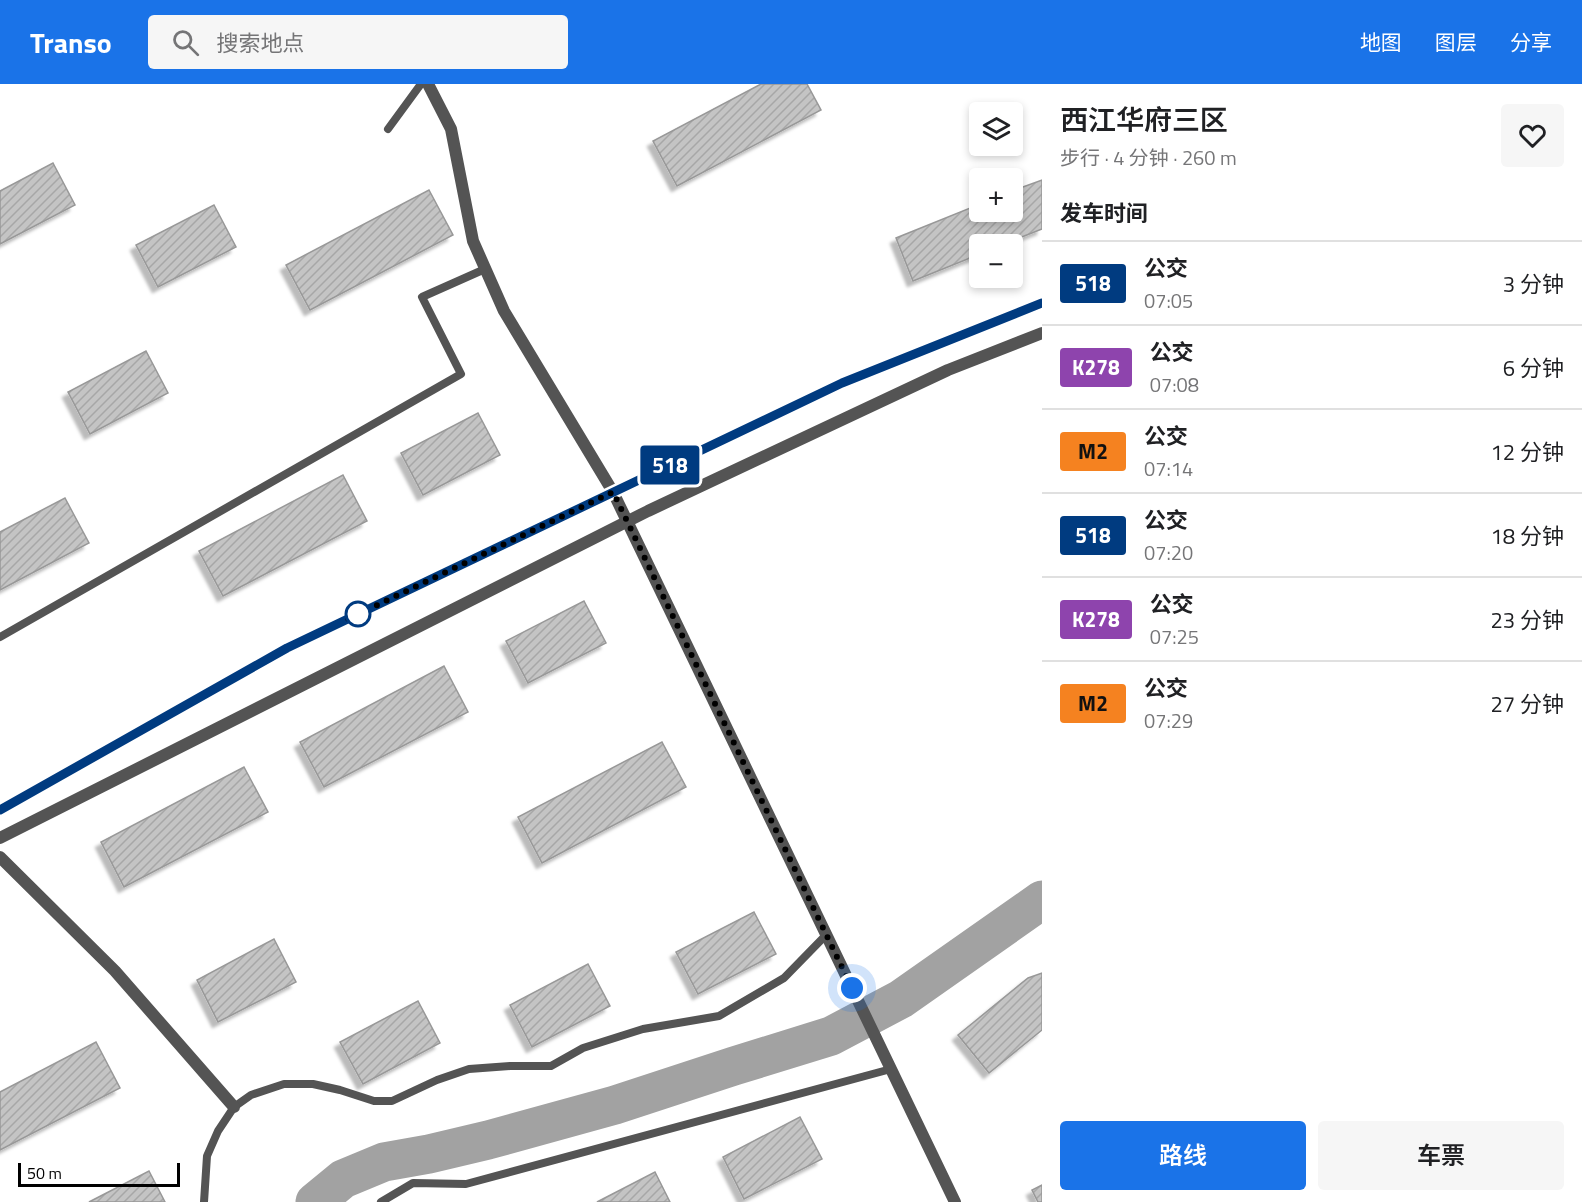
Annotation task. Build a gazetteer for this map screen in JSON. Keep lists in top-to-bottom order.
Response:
{
  "lines": ["bus line 518"],
  "scale_bar": "50 m",
  "page": {
    "header": "Transo",
    "search": "搜索地点",
    "nav": ["地图", "图层", "分享"],
    "on_map": "518",
    "heading": [
      ["西江华府三区", "步行 · 4 分钟 · 260 m"],
      "发车时间"
    ],
    "map_buttons": ["+", "−"],
    "list": [
      {
        "mark": "518",
        "name": "公交",
        "note": "07:05",
        "value": "3 分钟"
      },
      {
        "mark": "K278",
        "name": "公交",
        "note": "07:08",
        "value": "6 分钟"
      },
      {
        "mark": "M2",
        "name": "公交",
        "note": "07:14",
        "value": "12 分钟"
      },
      {
        "mark": "518",
        "name": "公交",
        "note": "07:20",
        "value": "18 分钟"
      },
      {
        "mark": "K278",
        "name": "公交",
        "note": "07:25",
        "value": "23 分钟"
      },
      {
        "mark": "M2",
        "name": "公交",
        "note": "07:29",
        "value": "27 分钟"
      }
    ],
    "buttons": ["路线", "车票"],
    "scale": "50 m"
  }
}
